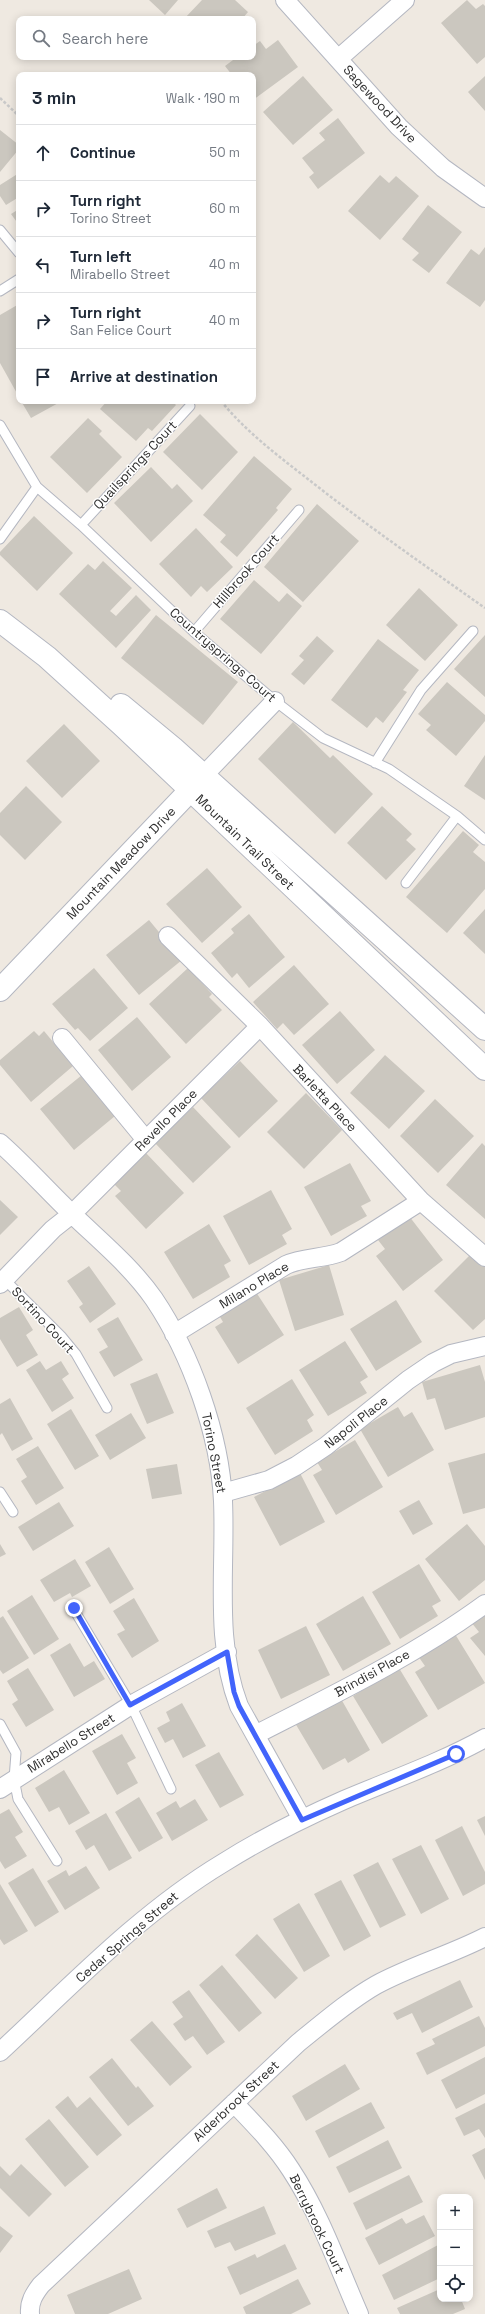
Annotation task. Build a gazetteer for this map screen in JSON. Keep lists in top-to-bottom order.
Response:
{
  "streets": {
    "street": [
      "Sagewood Drive",
      "Mountain Trail Street",
      "Mountain Meadow Drive",
      "Barletta Place",
      "Revello Place",
      "Milano Place",
      "Napoli Place",
      "Torino Street",
      "Brindisi Place",
      "Mirabello Street",
      "Cedar Springs Street",
      "Alderbrook Street",
      "Berrybrook Court"
    ],
    "lane": [
      "Quailsprings Court",
      "Hillbrook Court",
      "Countrysprings Court",
      "Sortino Court"
    ]
  },
  "crossings": [
    ["Quailsprings Court", "Countrysprings Court"],
    ["Hillbrook Court", "Countrysprings Court"],
    ["Countrysprings Court", "Mountain Meadow Drive"],
    ["Mountain Trail Street", "Mountain Meadow Drive"],
    ["Barletta Place", "Revello Place"],
    ["Barletta Place", "Milano Place"],
    ["Revello Place", "Sortino Court"],
    ["Revello Place", "Torino Street"],
    ["Milano Place", "Torino Street"],
    ["Napoli Place", "Torino Street"],
    ["Torino Street", "Brindisi Place"],
    ["Torino Street", "Mirabello Street"],
    ["Torino Street", "Cedar Springs Street"],
    ["Alderbrook Street", "Berrybrook Court"]
  ],
  "page": {
    "search": "Search here",
    "heading": ["3 min", "Walk · 190 m"],
    "list": [
      ["Continue", "50 m"],
      ["Turn right", "Torino Street", "60 m"],
      ["Turn left", "Mirabello Street", "40 m"],
      ["Turn right", "San Felice Court", "40 m"],
      "Arrive at destination"
    ],
    "map_buttons": ["+", "−"]
  }
}
